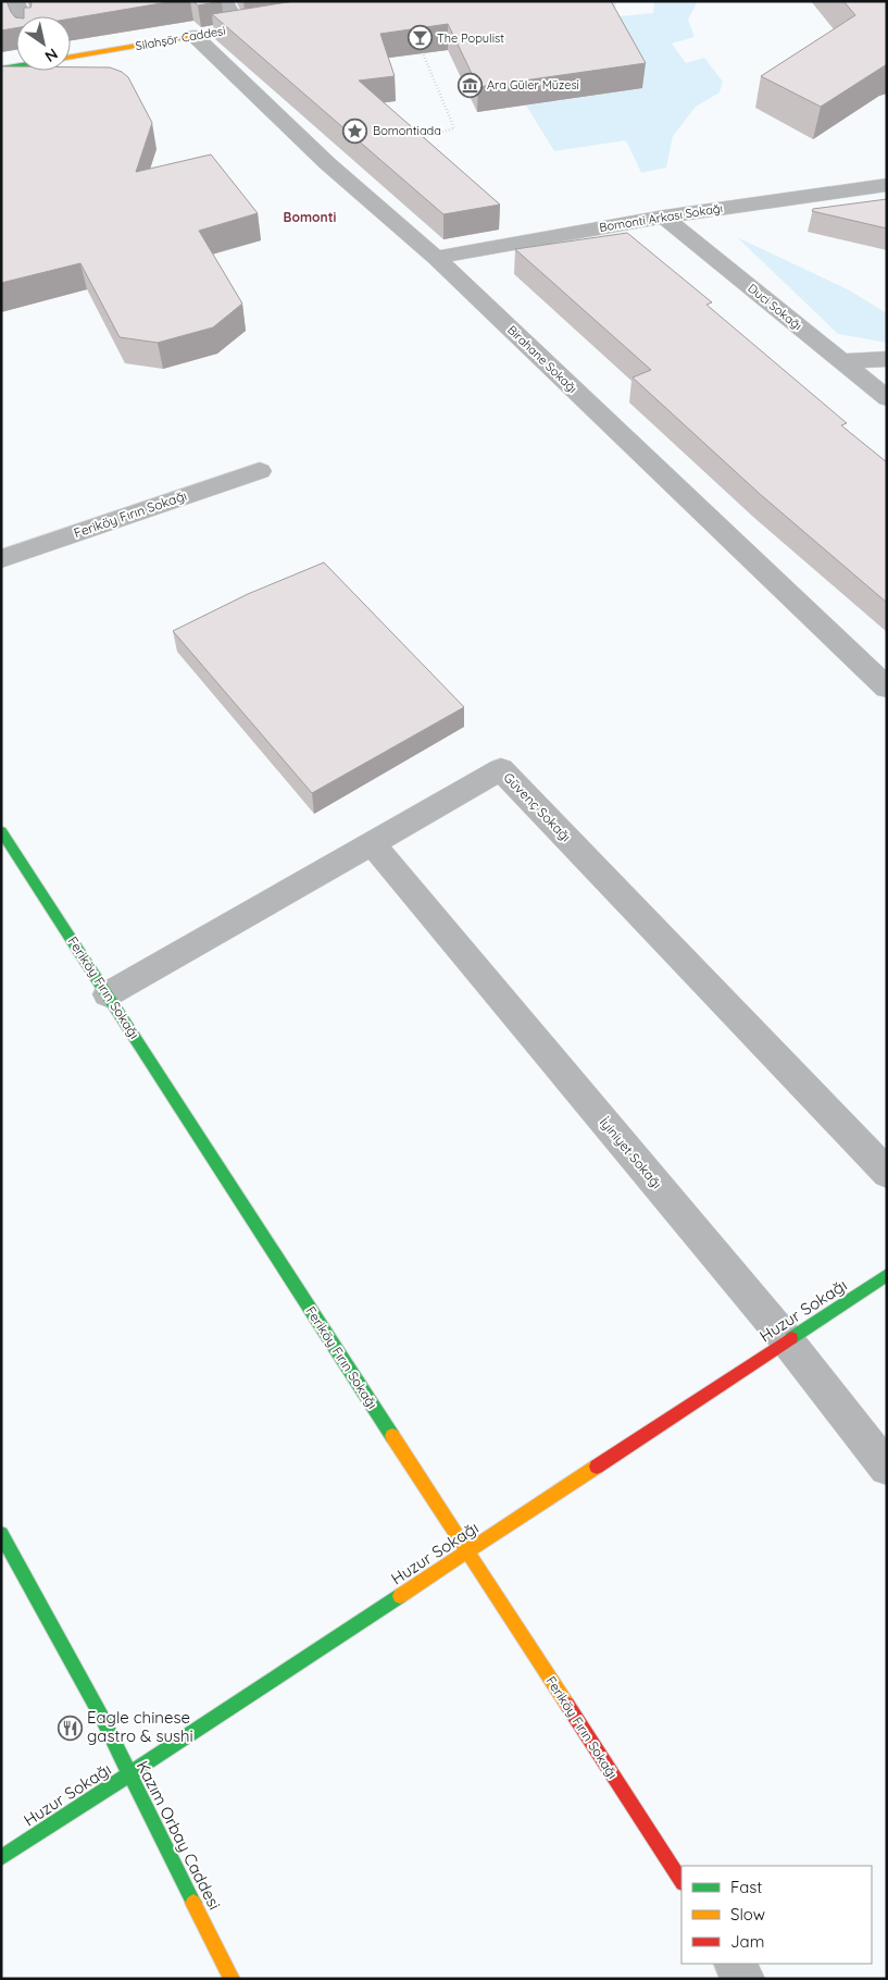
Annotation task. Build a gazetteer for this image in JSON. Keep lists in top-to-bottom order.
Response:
{
  "streets": {
    "street": [
      "Silahşör Caddesi",
      "Bomonti Arkası Sokağı",
      "Duci Sokağı",
      "Birahane Sokağı",
      "Feriköy Fırın Sokağı",
      "Güvenç Sokağı",
      "İyiniyet Sokağı",
      "Huzur Sokağı",
      "Kazım Orbay Caddesi"
    ]
  },
  "crossings": [
    ["Silahşör Caddesi", "Birahane Sokağı"],
    ["Bomonti Arkası Sokağı", "Duci Sokağı"],
    ["Bomonti Arkası Sokağı", "Birahane Sokağı"],
    ["Feriköy Fırın Sokağı", "Güvenç Sokağı"],
    ["Feriköy Fırın Sokağı", "Huzur Sokağı"],
    ["Güvenç Sokağı", "İyiniyet Sokağı"],
    ["İyiniyet Sokağı", "Huzur Sokağı"],
    ["Huzur Sokağı", "Kazım Orbay Caddesi"]
  ],
  "districts": ["Bomonti"],
  "places": {
    "bar": ["The Populist"],
    "museum": ["Ara Güler Müzesi"],
    "place": ["Bomontiada"],
    "restaurant": ["Eagle chinese gastro & sushi"]
  },
  "legend": ["Fast", "Slow", "Jam"],
  "north": "bottom right"
}
